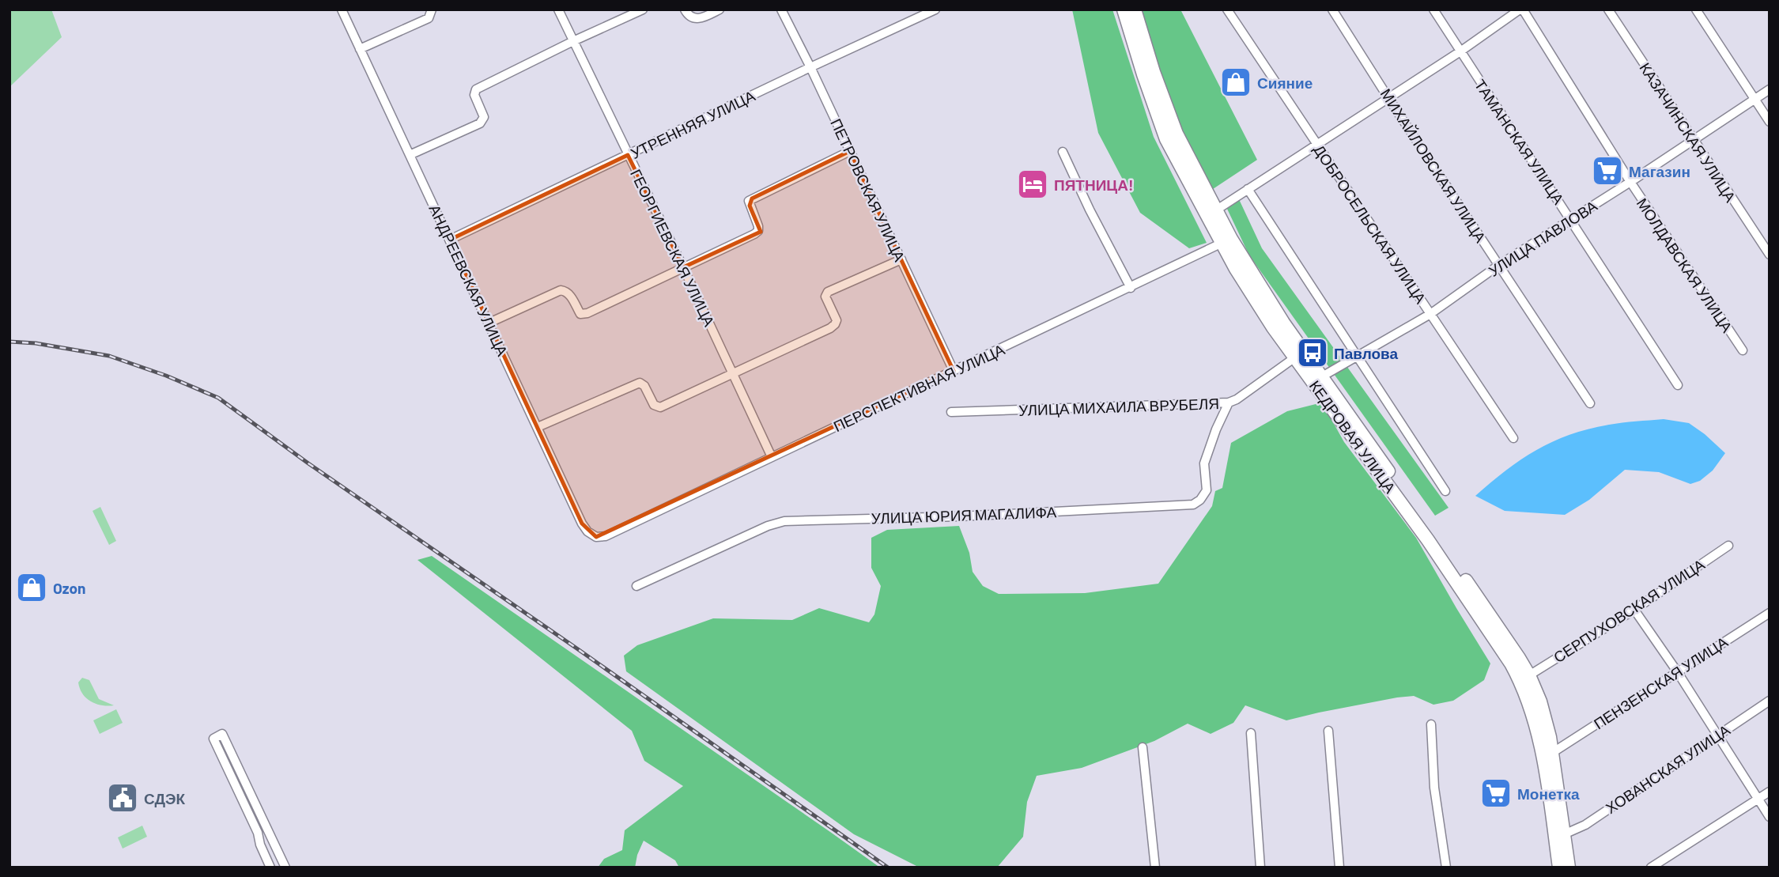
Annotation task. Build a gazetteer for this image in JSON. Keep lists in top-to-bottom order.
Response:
{
  "streets": {
    "main road": ["КЕДРОВАЯ УЛИЦА"],
    "street": [
      "УТРЕННЯЯ УЛИЦА",
      "КАЗАЧИНСКАЯ УЛИЦА",
      "ТАМАНСКАЯ УЛИЦА",
      "МИХАЙЛОВСКАЯ УЛИЦА",
      "ПЕТРОВСКАЯ УЛИЦА",
      "ДОБРОСЕЛЬСКАЯ УЛИЦА",
      "УЛИЦА ПАВЛОВА",
      "ГЕОРГИЕВСКАЯ УЛИЦА",
      "МОЛДАВСКАЯ УЛИЦА",
      "АНДРЕЕВСКАЯ УЛИЦА",
      "ПЕРСПЕКТИВНАЯ УЛИЦА",
      "УЛИЦА МИХАИЛА ВРУБЕЛЯ",
      "УЛИЦА ЮРИЯ МАГАЛИФА",
      "СЕРПУХОВСКАЯ УЛИЦА",
      "ПЕНЗЕНСКАЯ УЛИЦА",
      "ХОВАНСКАЯ УЛИЦА"
    ]
  },
  "crossings": [
    ["УТРЕННЯЯ УЛИЦА", "ПЕТРОВСКАЯ УЛИЦА"],
    ["УТРЕННЯЯ УЛИЦА", "ГЕОРГИЕВСКАЯ УЛИЦА"],
    ["УТРЕННЯЯ УЛИЦА", "АНДРЕЕВСКАЯ УЛИЦА"],
    ["КАЗАЧИНСКАЯ УЛИЦА", "УЛИЦА ПАВЛОВА"],
    ["ТАМАНСКАЯ УЛИЦА", "УЛИЦА ПАВЛОВА"],
    ["МИХАЙЛОВСКАЯ УЛИЦА", "УЛИЦА ПАВЛОВА"],
    ["ПЕТРОВСКАЯ УЛИЦА", "ПЕРСПЕКТИВНАЯ УЛИЦА"],
    ["ДОБРОСЕЛЬСКАЯ УЛИЦА", "УЛИЦА ПАВЛОВА"],
    ["УЛИЦА ПАВЛОВА", "МОЛДАВСКАЯ УЛИЦА"],
    ["УЛИЦА ПАВЛОВА", "КЕДРОВАЯ УЛИЦА"],
    ["ГЕОРГИЕВСКАЯ УЛИЦА", "ПЕРСПЕКТИВНАЯ УЛИЦА"],
    ["АНДРЕЕВСКАЯ УЛИЦА", "ПЕРСПЕКТИВНАЯ УЛИЦА"],
    ["ПЕРСПЕКТИВНАЯ УЛИЦА", "КЕДРОВАЯ УЛИЦА"],
    ["УЛИЦА МИХАИЛА ВРУБЕЛЯ", "КЕДРОВАЯ УЛИЦА"],
    ["УЛИЦА МИХАИЛА ВРУБЕЛЯ", "УЛИЦА ЮРИЯ МАГАЛИФА"],
    ["КЕДРОВАЯ УЛИЦА", "СЕРПУХОВСКАЯ УЛИЦА"],
    ["КЕДРОВАЯ УЛИЦА", "ПЕНЗЕНСКАЯ УЛИЦА"],
    ["КЕДРОВАЯ УЛИЦА", "ХОВАНСКАЯ УЛИЦА"]
  ],
  "places": {
    "shop": ["Сияние", "Ozon"],
    "supermarket": ["Магазин", "Монетка"],
    "hotel": ["ПЯТНИЦА!"],
    "bus stop": ["Павлова"],
    "public building": ["СДЭК"]
  }
}
